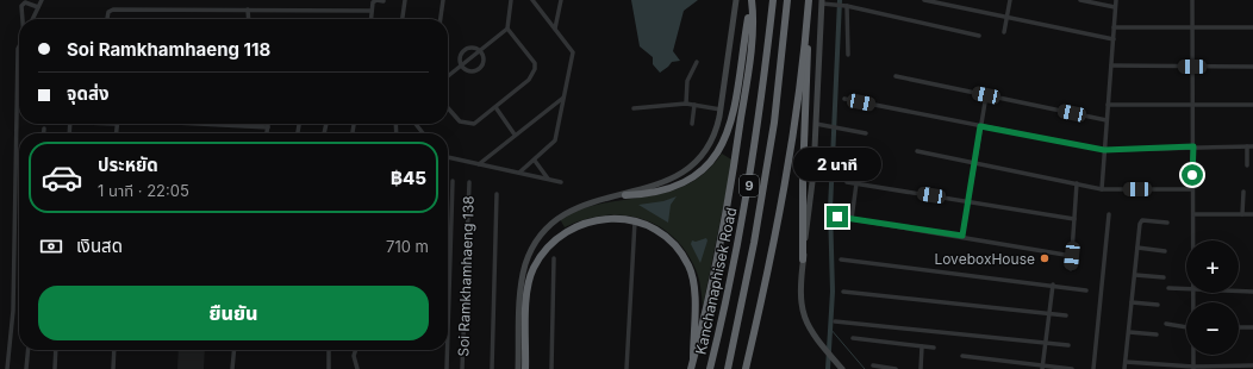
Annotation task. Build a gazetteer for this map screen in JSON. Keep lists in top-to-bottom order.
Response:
{
  "streets": {
    "highway": ["9", "Kanchanaphisek Road"],
    "street": ["Soi Ramkhamhaeng 138"]
  },
  "places": ["LoveboxHouse"],
  "page": {
    "banner": ["Soi Ramkhamhaeng 118", "จุดส่ง"],
    "list": [
      {
        "name": "ประหยัด",
        "note": "1 นาที · 22:05",
        "value": "฿45"
      }
    ],
    "bubble": "2 นาที",
    "pay": ["เงินสด", "710 m"],
    "map_buttons": ["+", "−"],
    "buttons": "ยืนยัน"
  }
}
